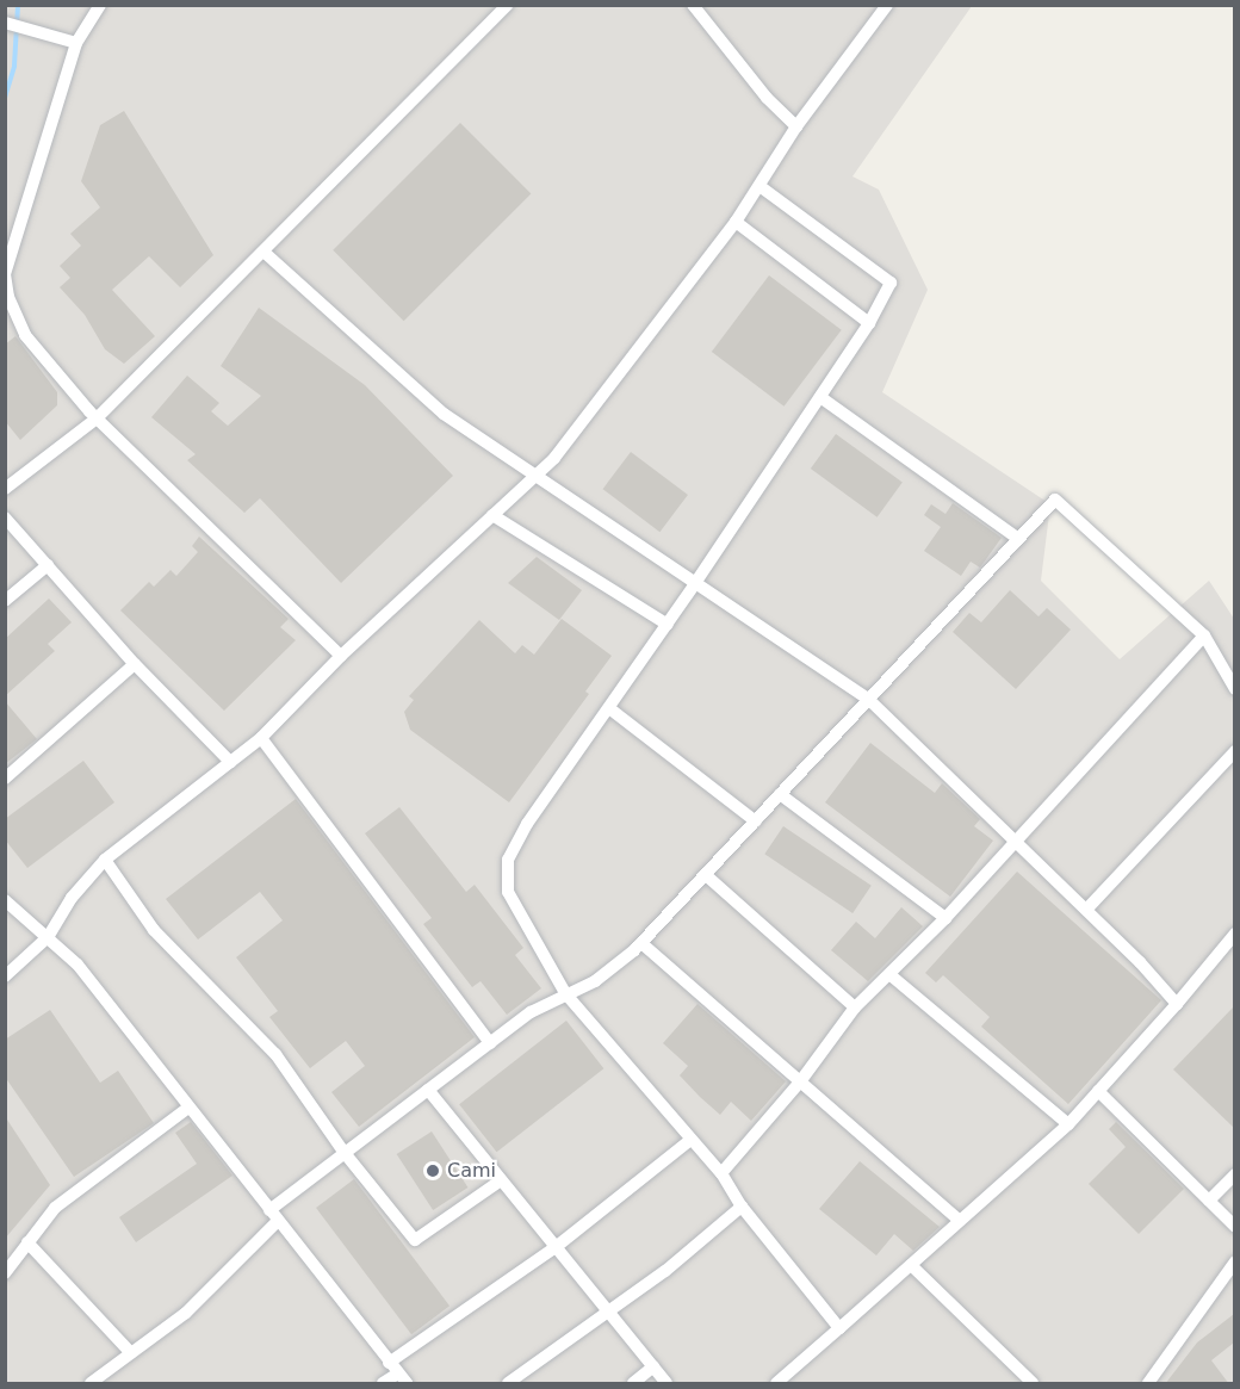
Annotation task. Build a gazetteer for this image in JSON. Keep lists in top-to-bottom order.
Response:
{
  "places": ["Cami"]
}
